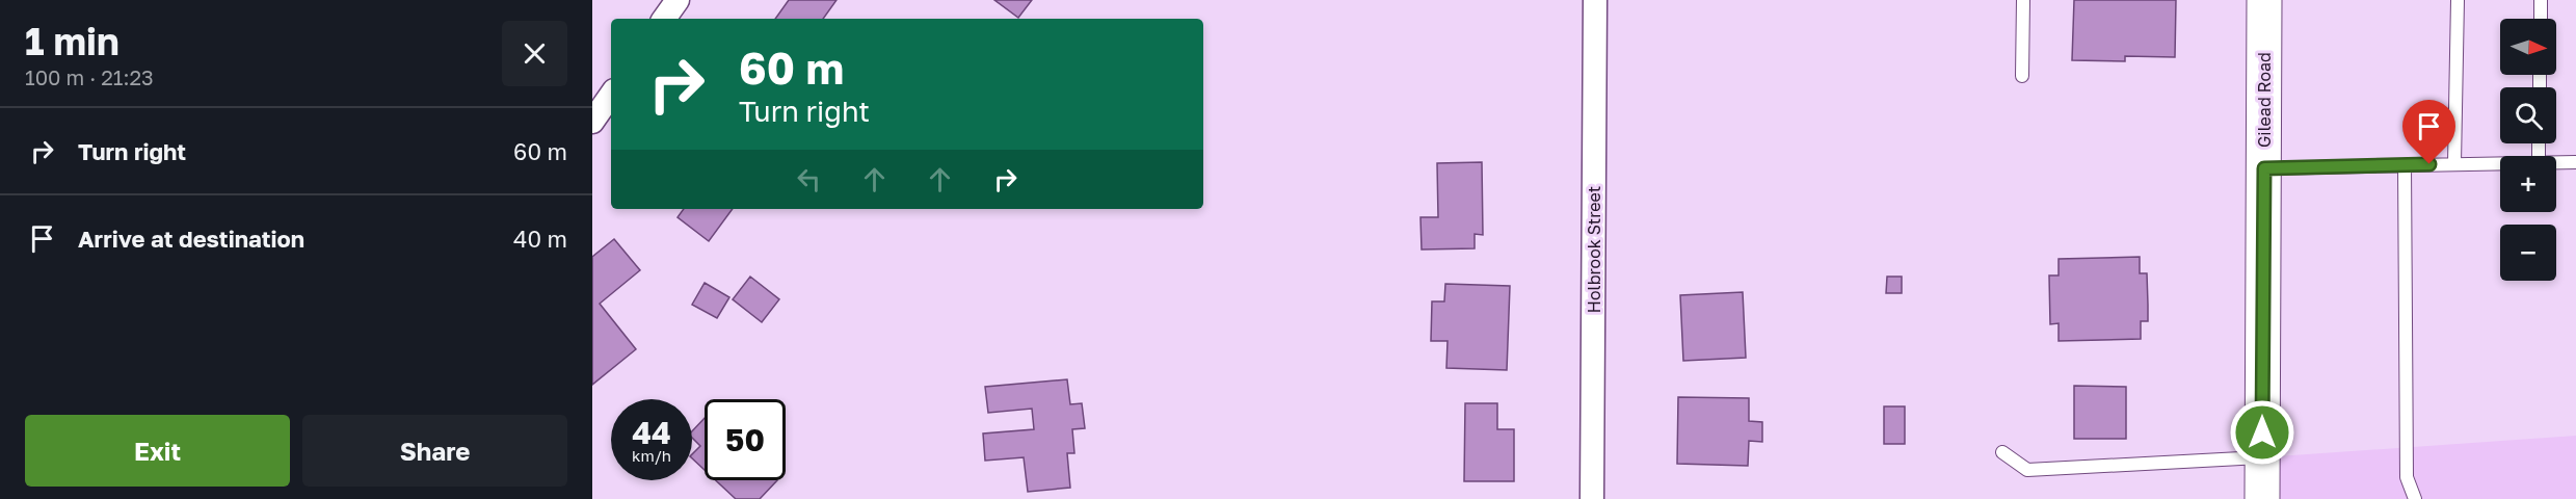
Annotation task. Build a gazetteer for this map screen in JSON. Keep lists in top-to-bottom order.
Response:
{
  "streets": {
    "main road": ["Gilead Road"],
    "street": ["Holbrook Street"]
  },
  "north": "right",
  "page": {
    "heading": ["1 min", "100 m · 21:23"],
    "map_buttons": ["+", "−"],
    "turn": ["60 m", "Turn right"],
    "list": [
      {
        "name": "Turn right",
        "value": "60 m"
      },
      {
        "name": "Arrive at destination",
        "value": "40 m"
      }
    ],
    "speed": "44 km/h",
    "limit": "50",
    "buttons": ["Exit", "Share"]
  }
}
